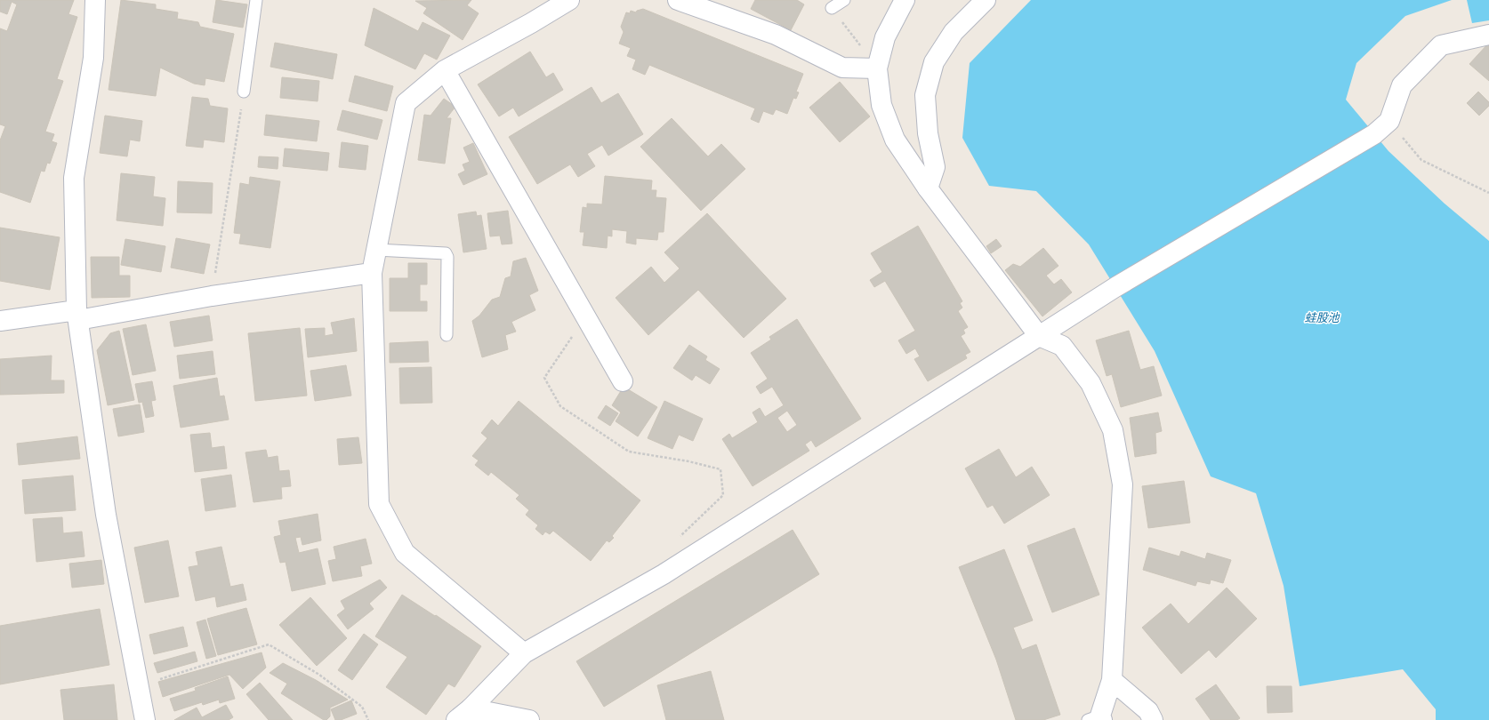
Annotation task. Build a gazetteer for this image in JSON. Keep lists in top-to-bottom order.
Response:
{
  "water": ["蛙股池"]
}
